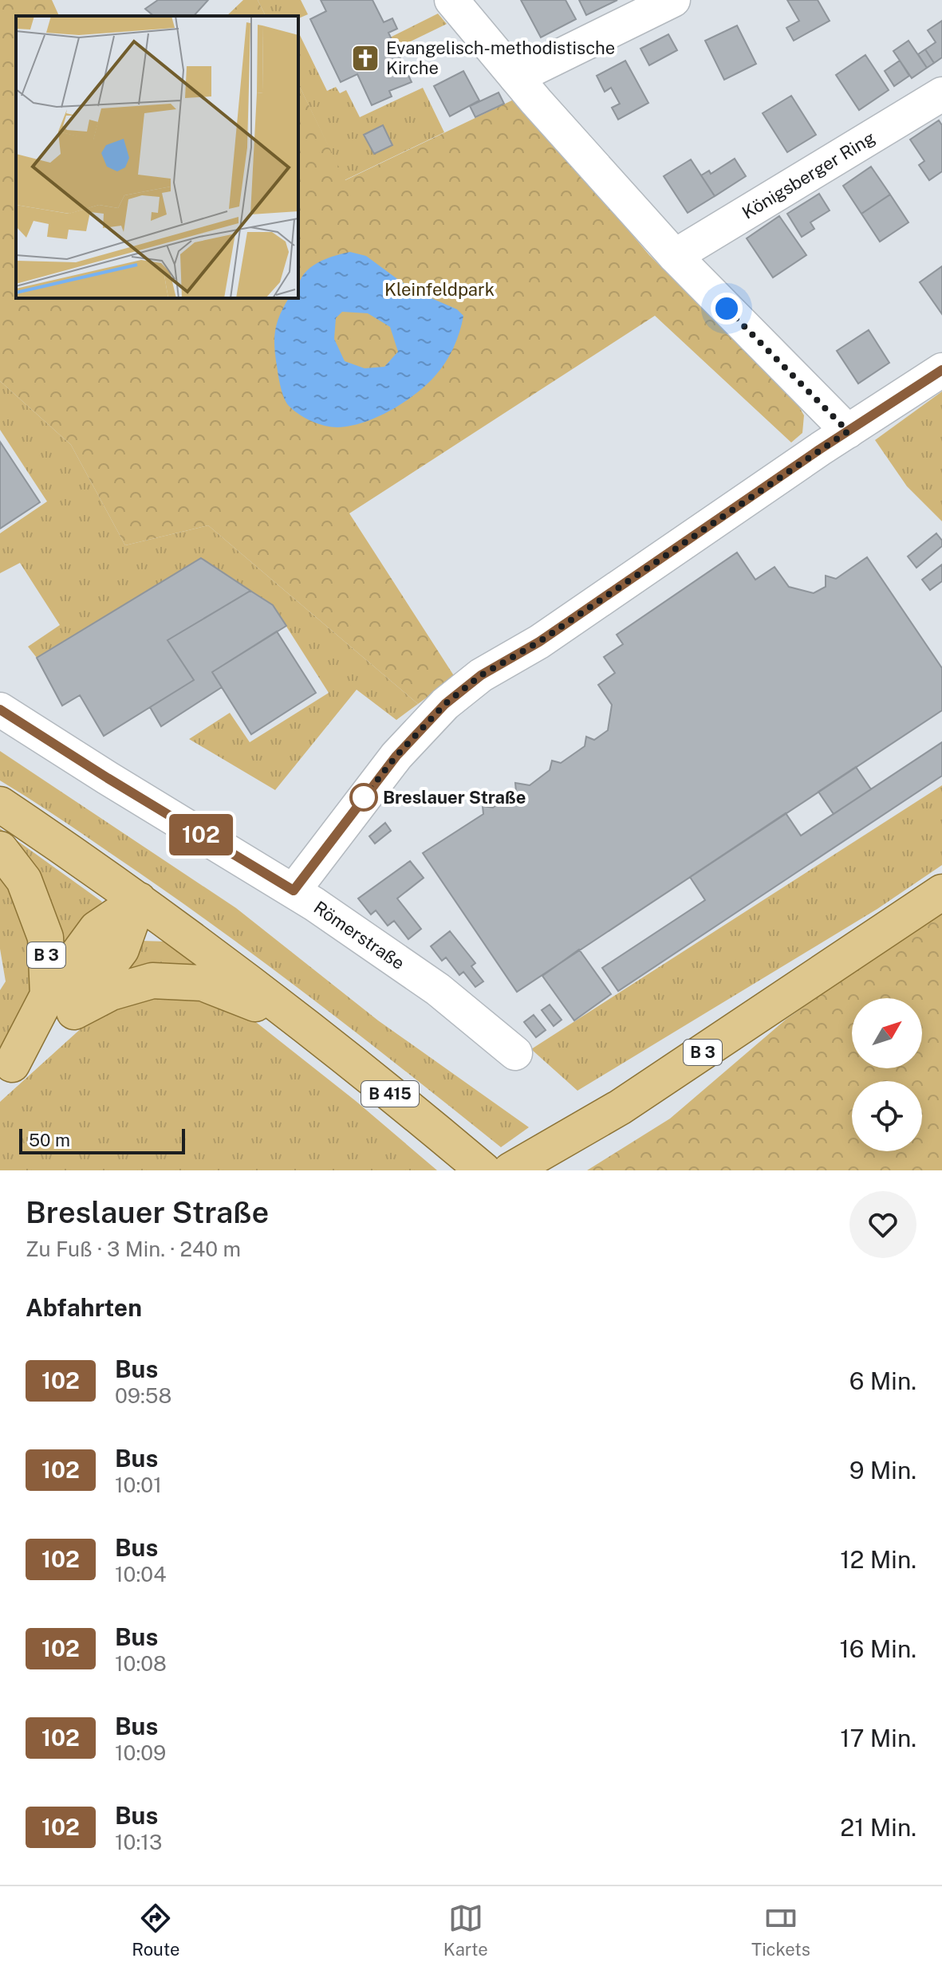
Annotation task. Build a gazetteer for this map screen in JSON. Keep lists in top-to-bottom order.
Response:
{
  "streets": {
    "main road": ["B 3", "B 415"],
    "street": ["Königsberger Ring", "Römerstraße"]
  },
  "parks": ["Kleinfeldpark"],
  "places": {
    "church": ["Evangelisch-methodistische Kirche"],
    "other": ["Breslauer Straße"]
  },
  "lines": ["bus line 102"],
  "scale_bar": "50 m",
  "north": "top right",
  "page": {
    "on_map": "102",
    "scale": "50 m",
    "heading": [
      ["Breslauer Straße", "Zu Fuß · 3 Min. · 240 m"],
      "Abfahrten"
    ],
    "list": [
      {
        "mark": "102",
        "name": "Bus",
        "note": "09:58",
        "value": "6 Min."
      },
      {
        "mark": "102",
        "name": "Bus",
        "note": "10:01",
        "value": "9 Min."
      },
      {
        "mark": "102",
        "name": "Bus",
        "note": "10:04",
        "value": "12 Min."
      },
      {
        "mark": "102",
        "name": "Bus",
        "note": "10:08",
        "value": "16 Min."
      },
      {
        "mark": "102",
        "name": "Bus",
        "note": "10:09",
        "value": "17 Min."
      },
      {
        "mark": "102",
        "name": "Bus",
        "note": "10:13",
        "value": "21 Min."
      }
    ],
    "tabs": ["Route", "Karte", "Tickets"]
  }
}
